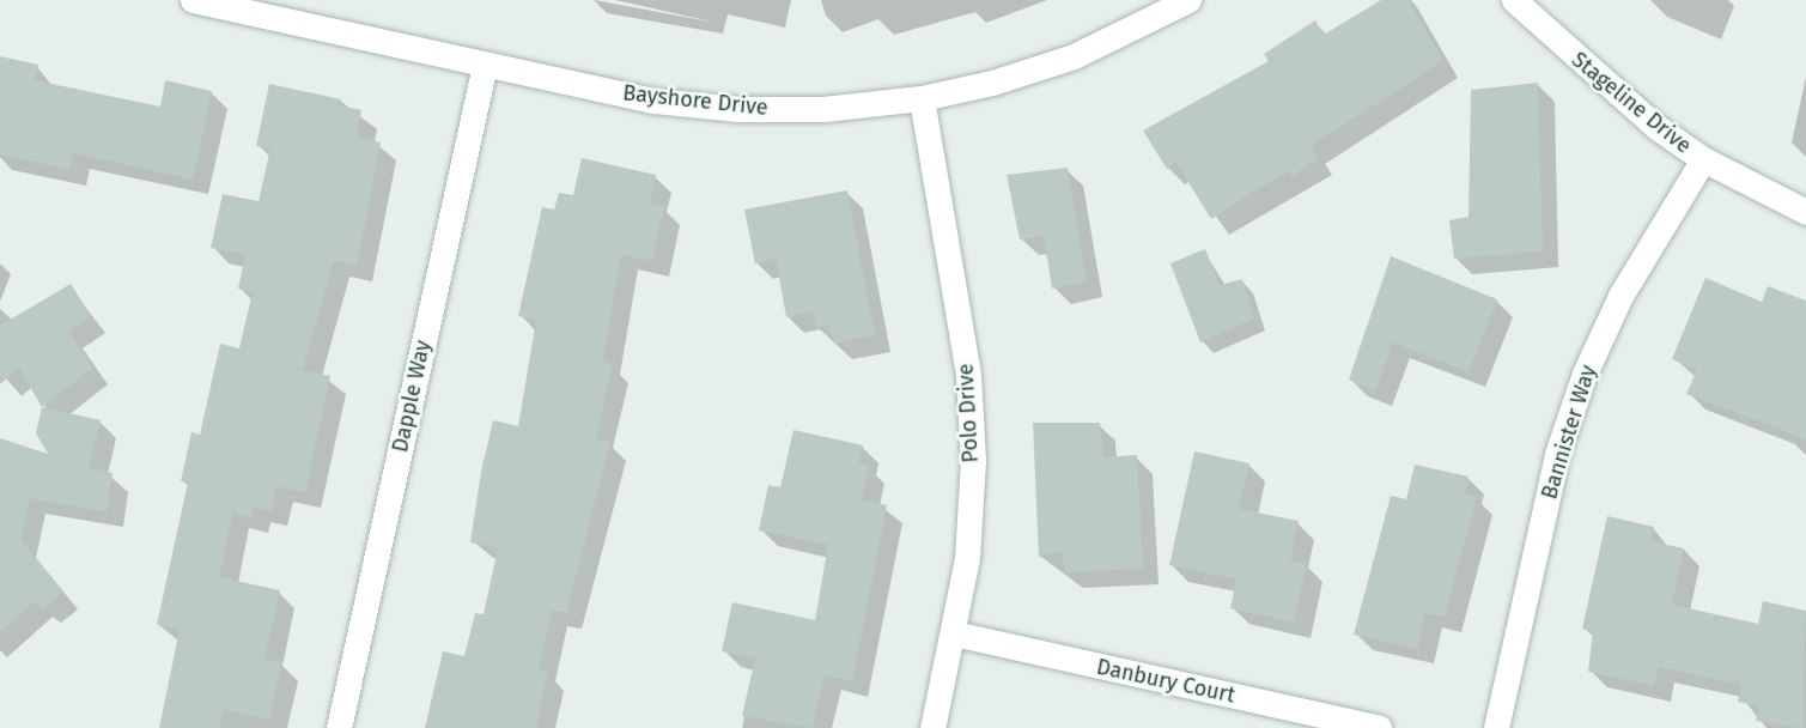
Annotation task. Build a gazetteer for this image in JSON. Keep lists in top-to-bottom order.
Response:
{
  "streets": {
    "street": [
      "Bayshore Drive",
      "Stageline Drive",
      "Dapple Way",
      "Polo Drive",
      "Bannister Way",
      "Danbury Court"
    ]
  },
  "crossings": [
    ["Bayshore Drive", "Dapple Way"],
    ["Bayshore Drive", "Polo Drive"],
    ["Stageline Drive", "Bannister Way"],
    ["Polo Drive", "Danbury Court"]
  ]
}
